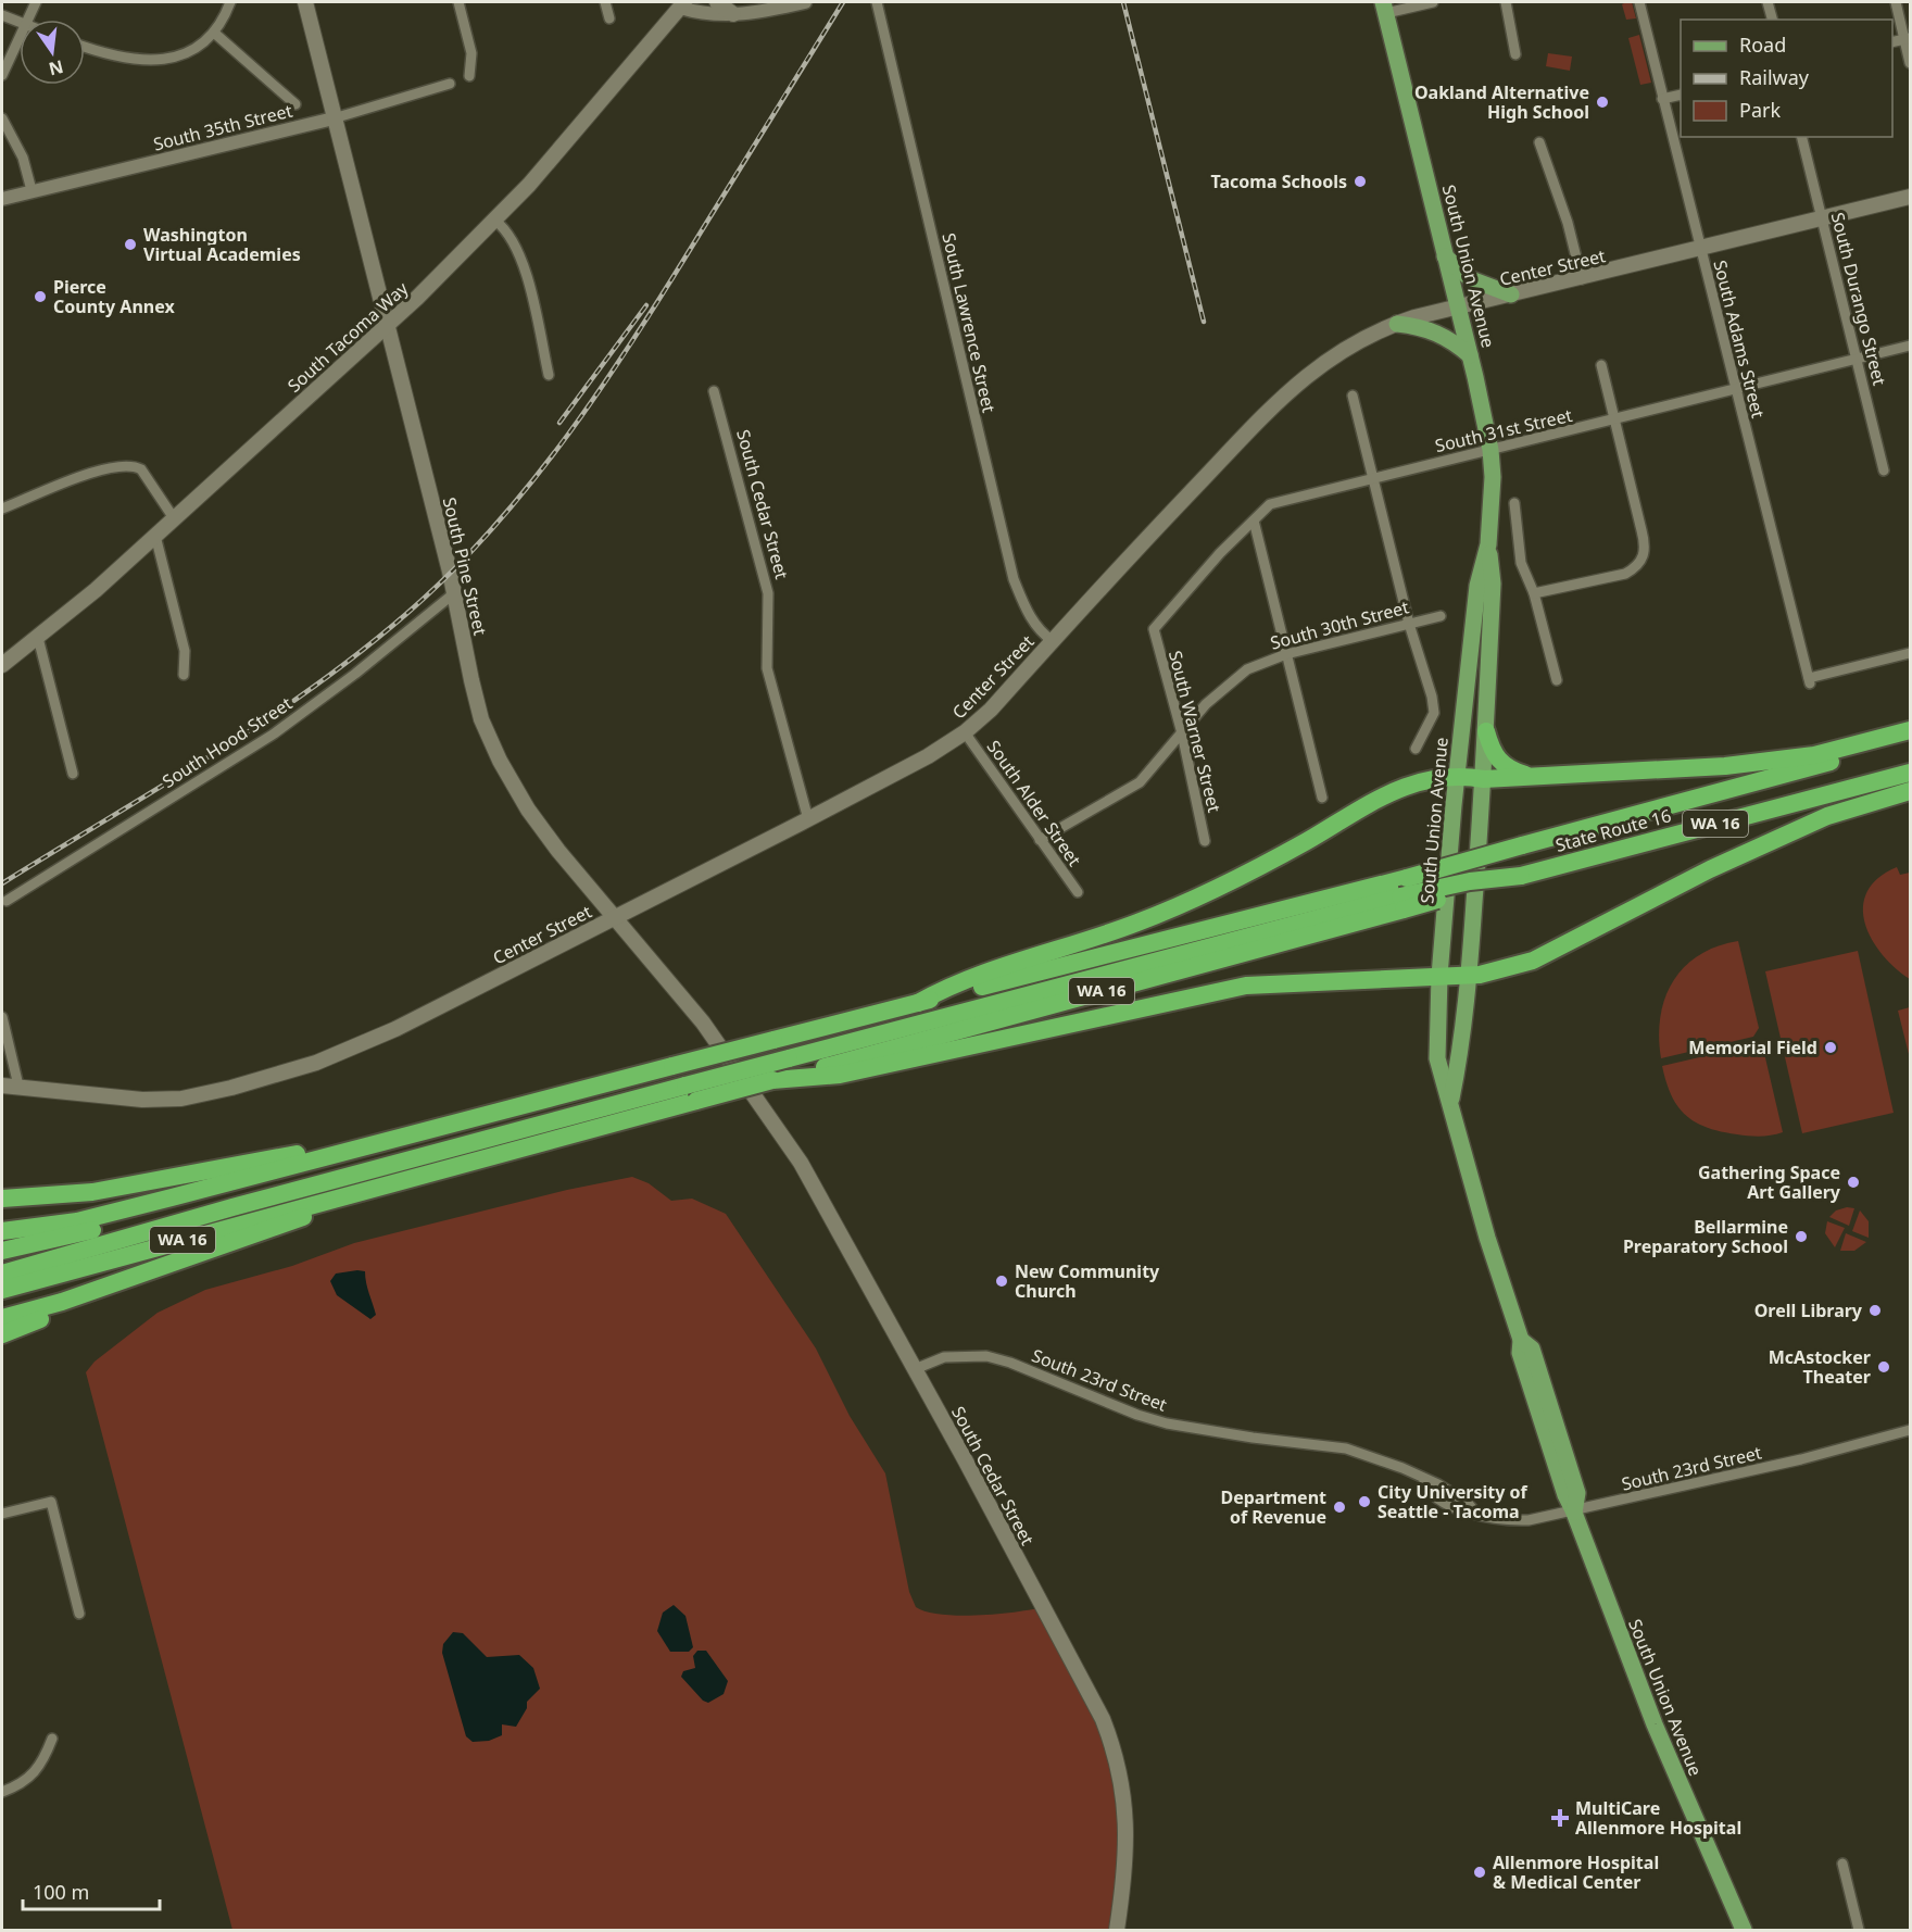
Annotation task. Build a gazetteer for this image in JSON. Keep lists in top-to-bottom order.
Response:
{
  "streets": {
    "highway": ["WA 16", "State Route 16"],
    "main road": [
      "South Union Avenue",
      "Center Street",
      "South Tacoma Way",
      "South Cedar Street",
      "South Pine Street"
    ],
    "street": [
      "South 35th Street",
      "South Durango Street",
      "South Lawrence Street",
      "South Adams Street",
      "South 31st Street",
      "South 30th Street",
      "South Warner Street",
      "South Hood Street",
      "South Alder Street",
      "South 23rd Street"
    ]
  },
  "crossings": [
    ["South 35th Street", "South Pine Street"],
    ["South Union Avenue", "Center Street"],
    ["South Union Avenue", "South 31st Street"],
    ["South Union Avenue", "South 23rd Street"],
    ["Center Street", "South Durango Street"],
    ["Center Street", "South Lawrence Street"],
    ["Center Street", "South Adams Street"],
    ["Center Street", "South Cedar Street"],
    ["Center Street", "South Pine Street"],
    ["Center Street", "South Alder Street"],
    ["South Durango Street", "South 31st Street"],
    ["South Tacoma Way", "South Pine Street"],
    ["South Adams Street", "South 31st Street"],
    ["South 31st Street", "South Warner Street"],
    ["South Cedar Street", "South Pine Street"],
    ["South Cedar Street", "South 23rd Street"],
    ["South Pine Street", "South Hood Street"],
    ["South 30th Street", "South Warner Street"],
    ["South 30th Street", "South Alder Street"],
    ["WA 16", "State Route 16"]
  ],
  "places": {
    "other": [
      "Oakland Alternative High School",
      "Tacoma Schools",
      "Washington Virtual Academies",
      "Pierce County Annex",
      "Memorial Field",
      "Gathering Space Art Gallery",
      "Bellarmine Preparatory School",
      "New Community Church",
      "Orell Library",
      "McAstocker Theater",
      "City University of Seattle - Tacoma",
      "Department of Revenue",
      "Allenmore Hospital & Medical Center"
    ],
    "health": ["MultiCare Allenmore Hospital"]
  },
  "legend": ["Road", "Railway", "Park"],
  "scale_bar": "100 m",
  "north": "bottom"
}
